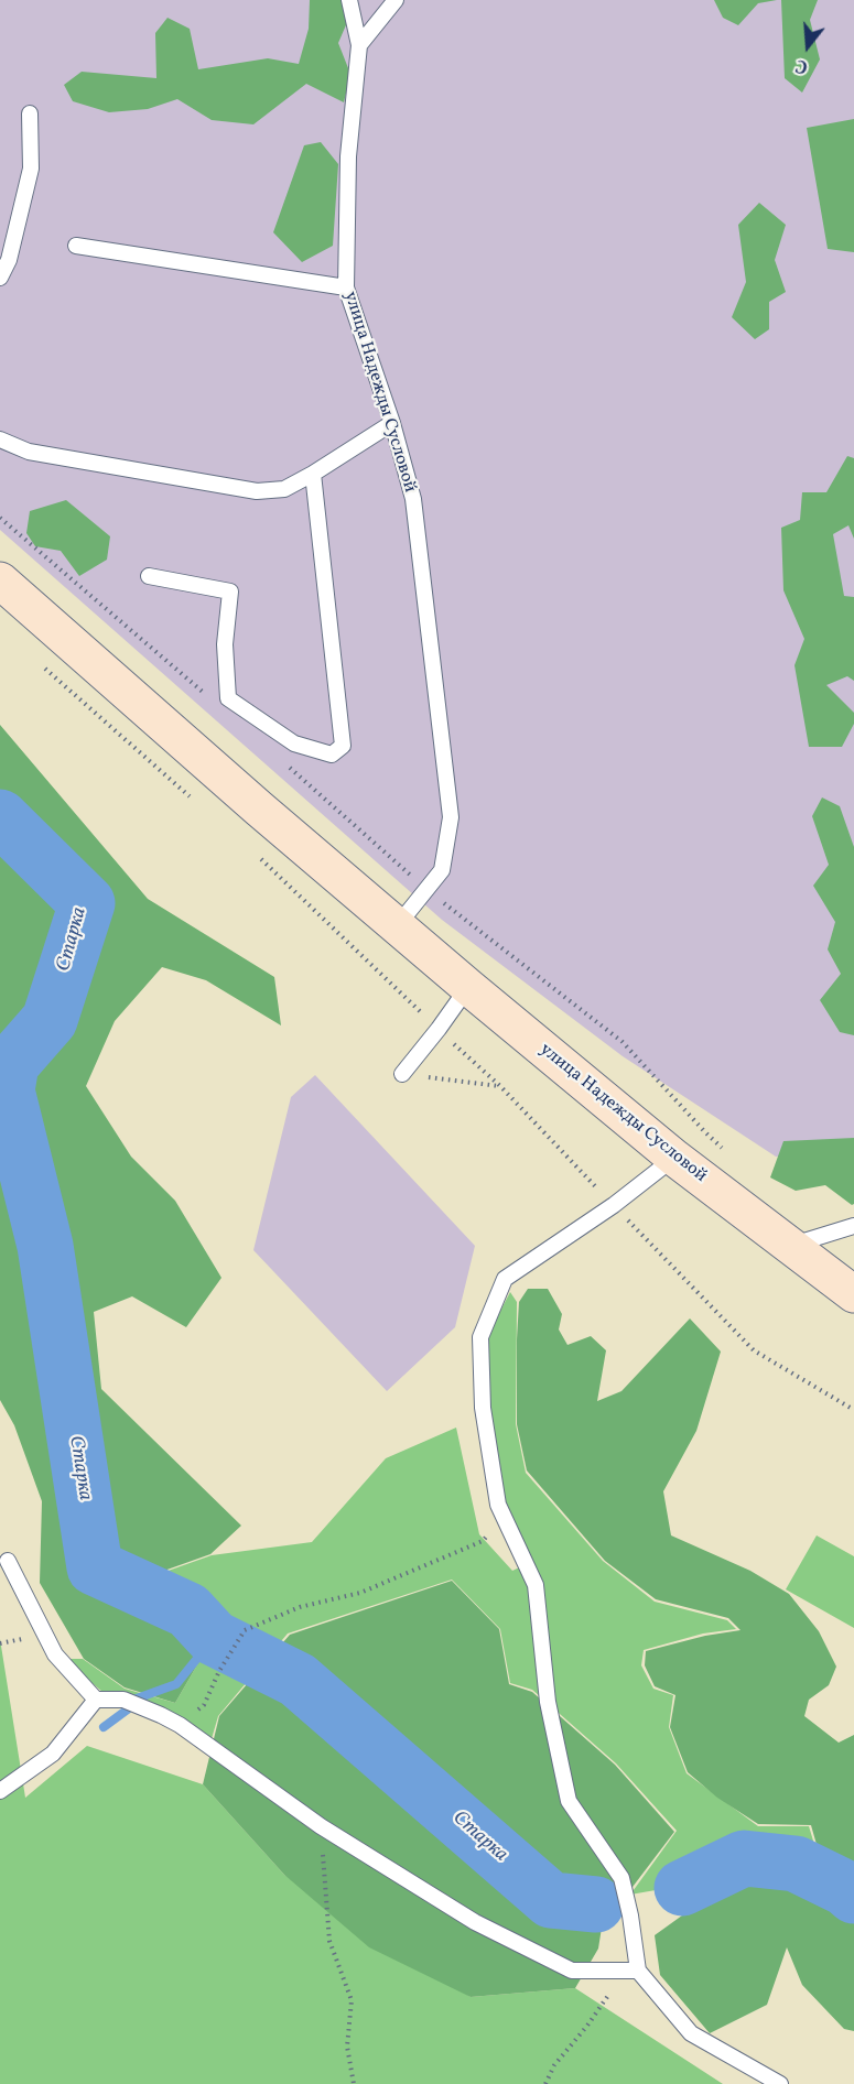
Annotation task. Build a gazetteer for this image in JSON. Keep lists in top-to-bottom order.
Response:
{
  "streets": {
    "main road": ["улица Надежды Сусловой"]
  },
  "water": ["Старка"],
  "north": "bottom"
}
